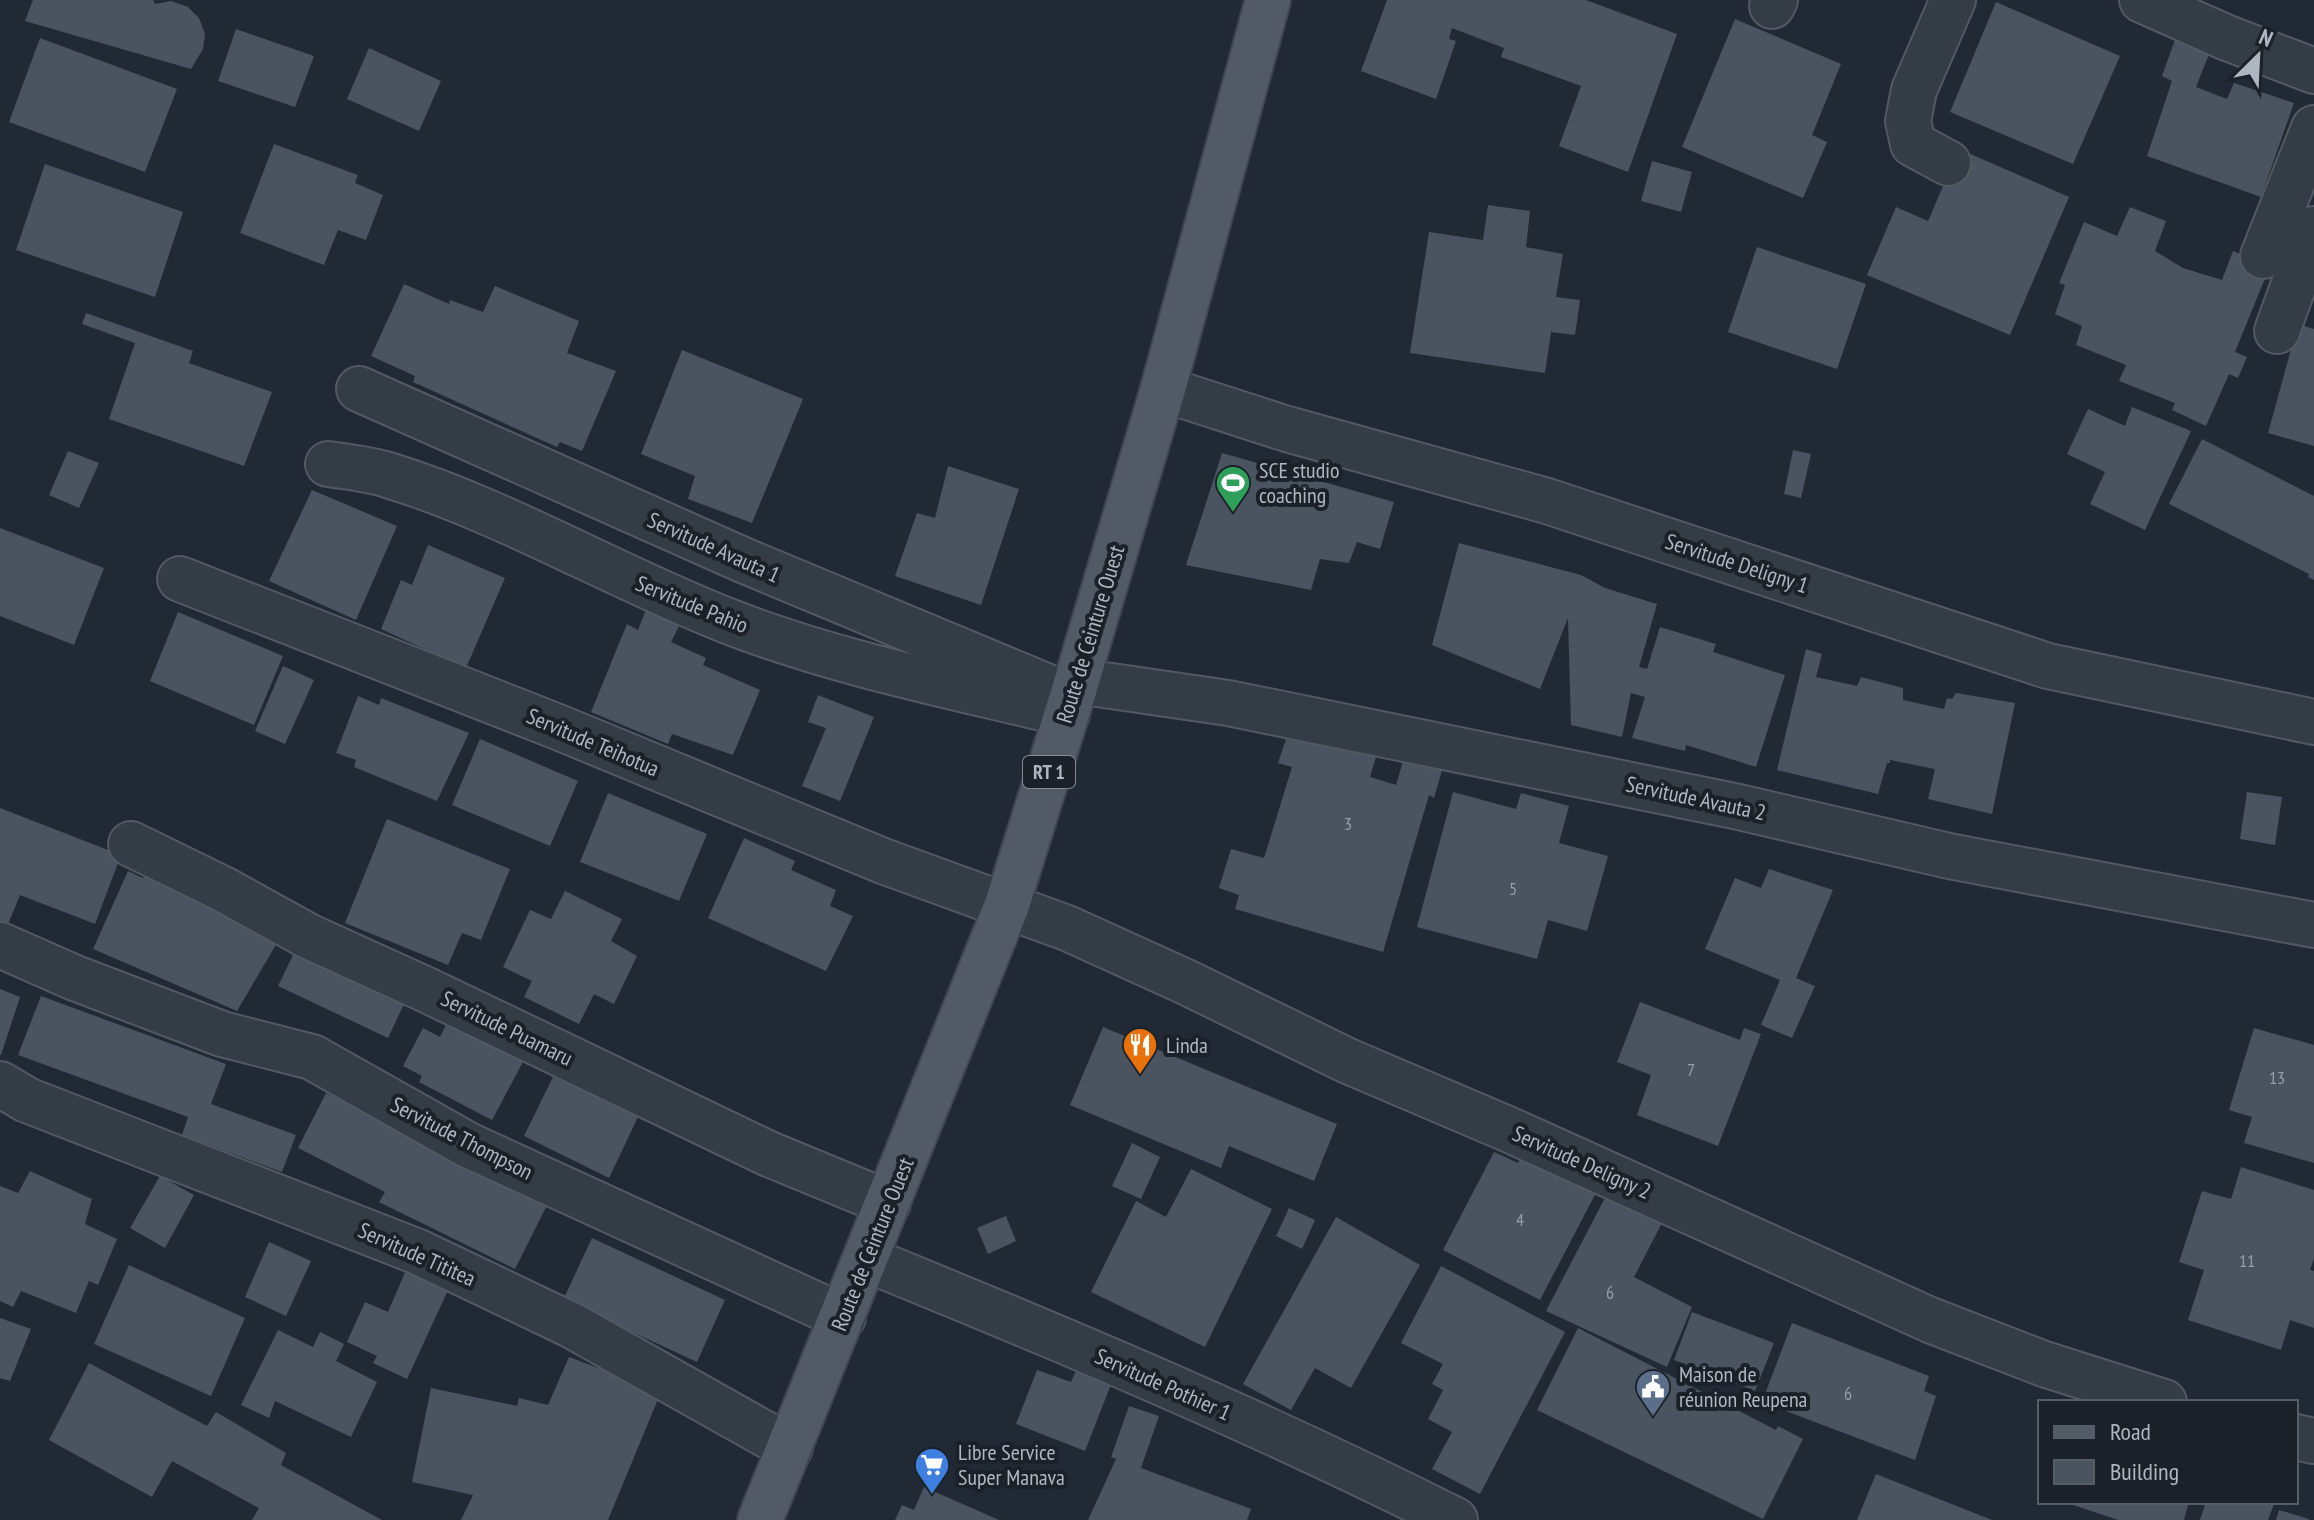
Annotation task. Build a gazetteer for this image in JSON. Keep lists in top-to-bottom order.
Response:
{
  "streets": {
    "main road": ["Route de Ceinture Ouest", "RT 1"],
    "street": [
      "Servitude Avauta 1",
      "Servitude Deligny 1",
      "Servitude Pahio",
      "Servitude Teihotua",
      "Servitude Avauta 2",
      "Servitude Puamaru",
      "Servitude Thompson",
      "Servitude Deligny 2",
      "Servitude Tititea",
      "Servitude Pothier 1"
    ]
  },
  "crossings": [
    ["Servitude Avauta 1", "Servitude Pahio"],
    ["Servitude Avauta 1", "Route de Ceinture Ouest"],
    ["Servitude Avauta 1", "Servitude Avauta 2"],
    ["Servitude Deligny 1", "Route de Ceinture Ouest"],
    ["Servitude Pahio", "Route de Ceinture Ouest"],
    ["Servitude Pahio", "Servitude Avauta 2"],
    ["Route de Ceinture Ouest", "Servitude Teihotua"],
    ["Route de Ceinture Ouest", "Servitude Avauta 2"],
    ["Route de Ceinture Ouest", "Servitude Puamaru"],
    ["Route de Ceinture Ouest", "Servitude Thompson"],
    ["Route de Ceinture Ouest", "Servitude Deligny 2"],
    ["Route de Ceinture Ouest", "Servitude Tititea"],
    ["Route de Ceinture Ouest", "Servitude Pothier 1"],
    ["Servitude Teihotua", "Servitude Deligny 2"]
  ],
  "places": {
    "sports": ["SCE studio coaching"],
    "restaurant": ["Linda"],
    "public building": ["Maison de réunion Reupena"],
    "supermarket": ["Libre Service Super Manava"]
  },
  "house_numbers": [
    "3",
    "5",
    "7",
    "13",
    "4",
    "11",
    "6",
    "6"
  ],
  "legend": ["Road", "Building"],
  "north": "top right"
}
